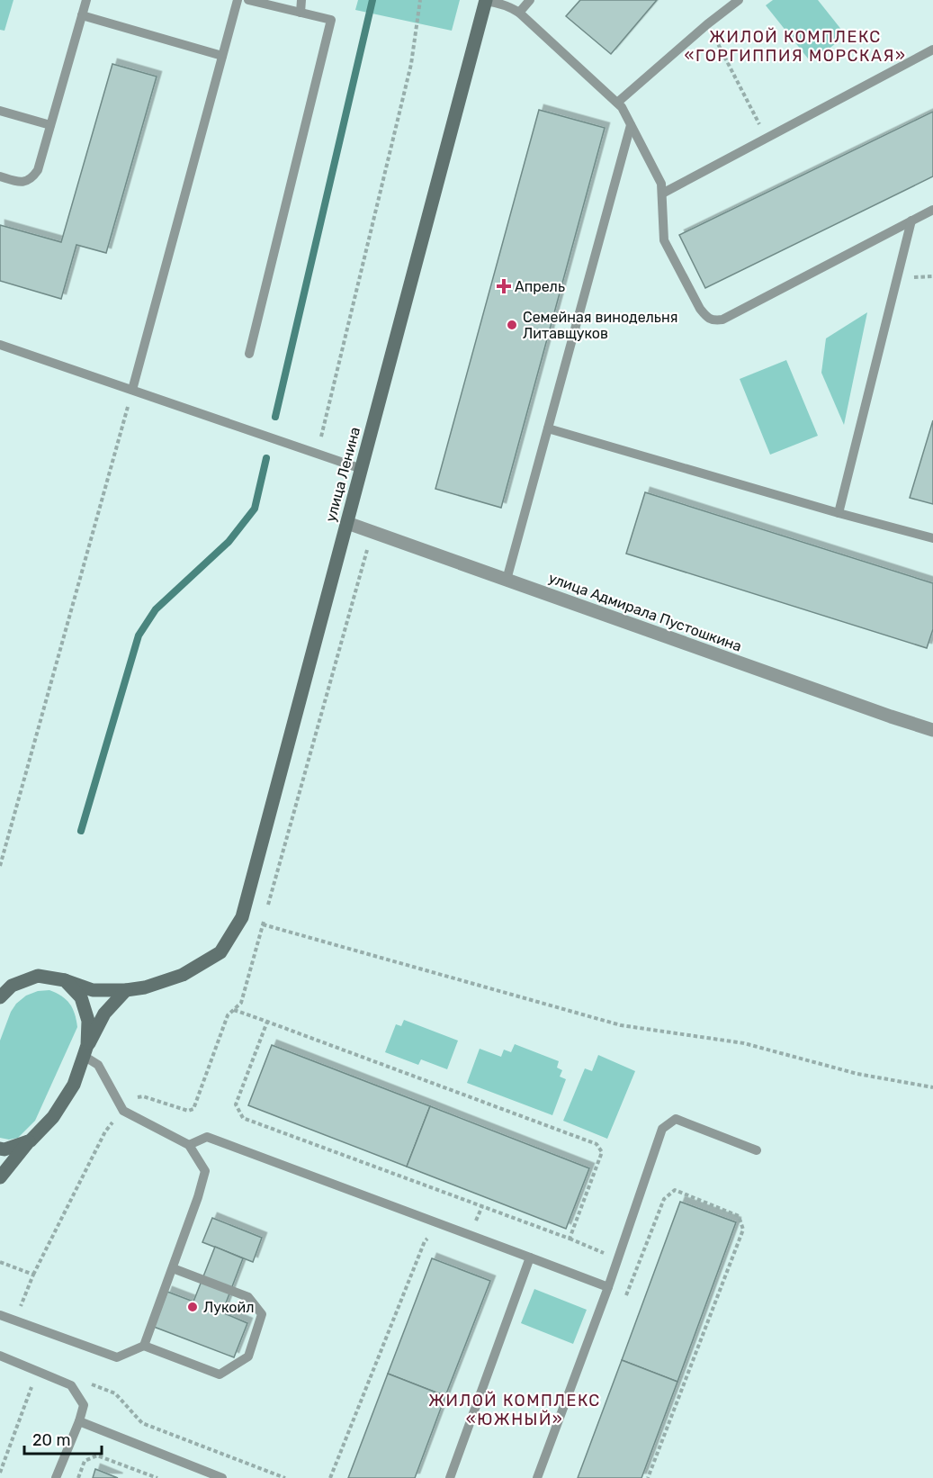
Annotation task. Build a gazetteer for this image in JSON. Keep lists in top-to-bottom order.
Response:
{
  "streets": {
    "street": ["улица Ленина", "улица Адмирала Пустошкина"]
  },
  "crossings": [
    ["улица Ленина", "улица Адмирала Пустошкина"]
  ],
  "districts": ["ЖИЛОЙ КОМПЛЕКС «ГОРГИППИЯ МОРСКАЯ»", "ЖИЛОЙ КОМПЛЕКС «ЮЖНЫЙ»"],
  "places": {
    "health": ["Апрель"],
    "other": ["Семейная винодельня Литавщуков", "Лукойл"]
  },
  "scale_bar": "20 m"
}
